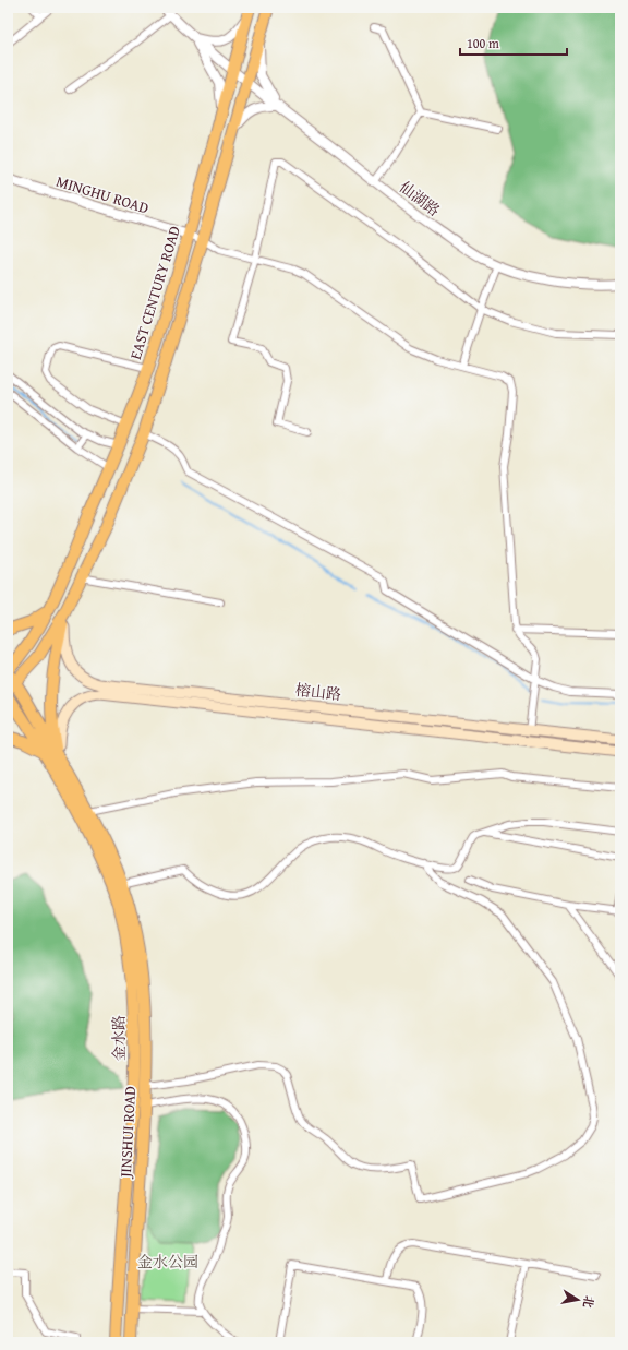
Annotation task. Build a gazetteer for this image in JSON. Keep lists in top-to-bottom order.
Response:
{
  "streets": {
    "main road": [
      "EAST CENTURY ROAD",
      "榕山路",
      "金水路",
      "JINSHUI ROAD"
    ],
    "street": ["MINGHU ROAD", "仙湖路"]
  },
  "crossings": [
    ["MINGHU ROAD", "EAST CENTURY ROAD"],
    ["仙湖路", "EAST CENTURY ROAD"],
    ["EAST CENTURY ROAD", "榕山路"],
    ["EAST CENTURY ROAD", "JINSHUI ROAD"],
    ["榕山路", "JINSHUI ROAD"]
  ],
  "parks": ["金水公园"],
  "scale_bar": "100 m",
  "north": "right"
}
